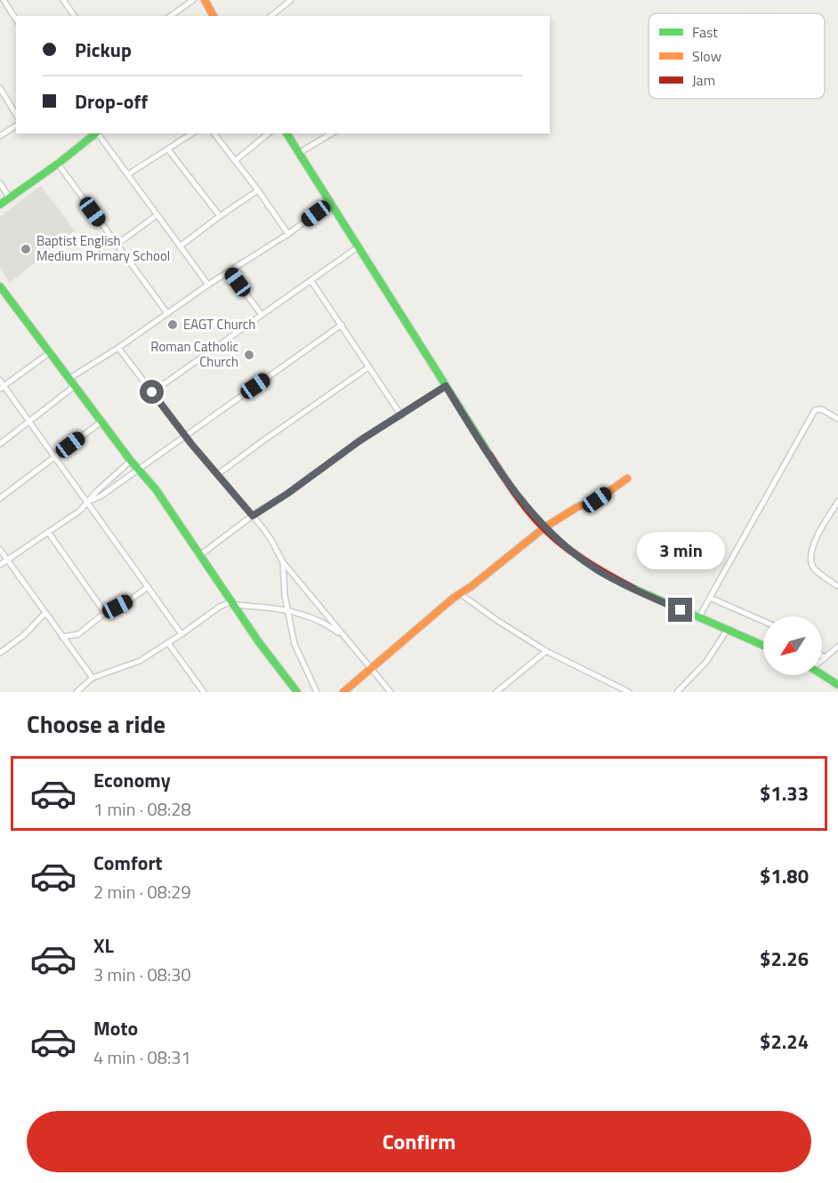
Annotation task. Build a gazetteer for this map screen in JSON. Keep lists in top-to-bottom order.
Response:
{
  "places": ["Baptist English Medium Primary School", "EAGT Church", "Roman Catholic Church"],
  "legend": ["Fast", "Slow", "Jam"],
  "north": "bottom left",
  "page": {
    "banner": ["Pickup", "Drop-off"],
    "bubble": "3 min",
    "heading": "Choose a ride",
    "list": [
      {
        "name": "Economy",
        "note": "1 min · 08:28",
        "value": "$1.33"
      },
      {
        "name": "Comfort",
        "note": "2 min · 08:29",
        "value": "$1.80"
      },
      {
        "name": "XL",
        "note": "3 min · 08:30",
        "value": "$2.26"
      },
      {
        "name": "Moto",
        "note": "4 min · 08:31",
        "value": "$2.24"
      }
    ],
    "buttons": "Confirm"
  }
}
